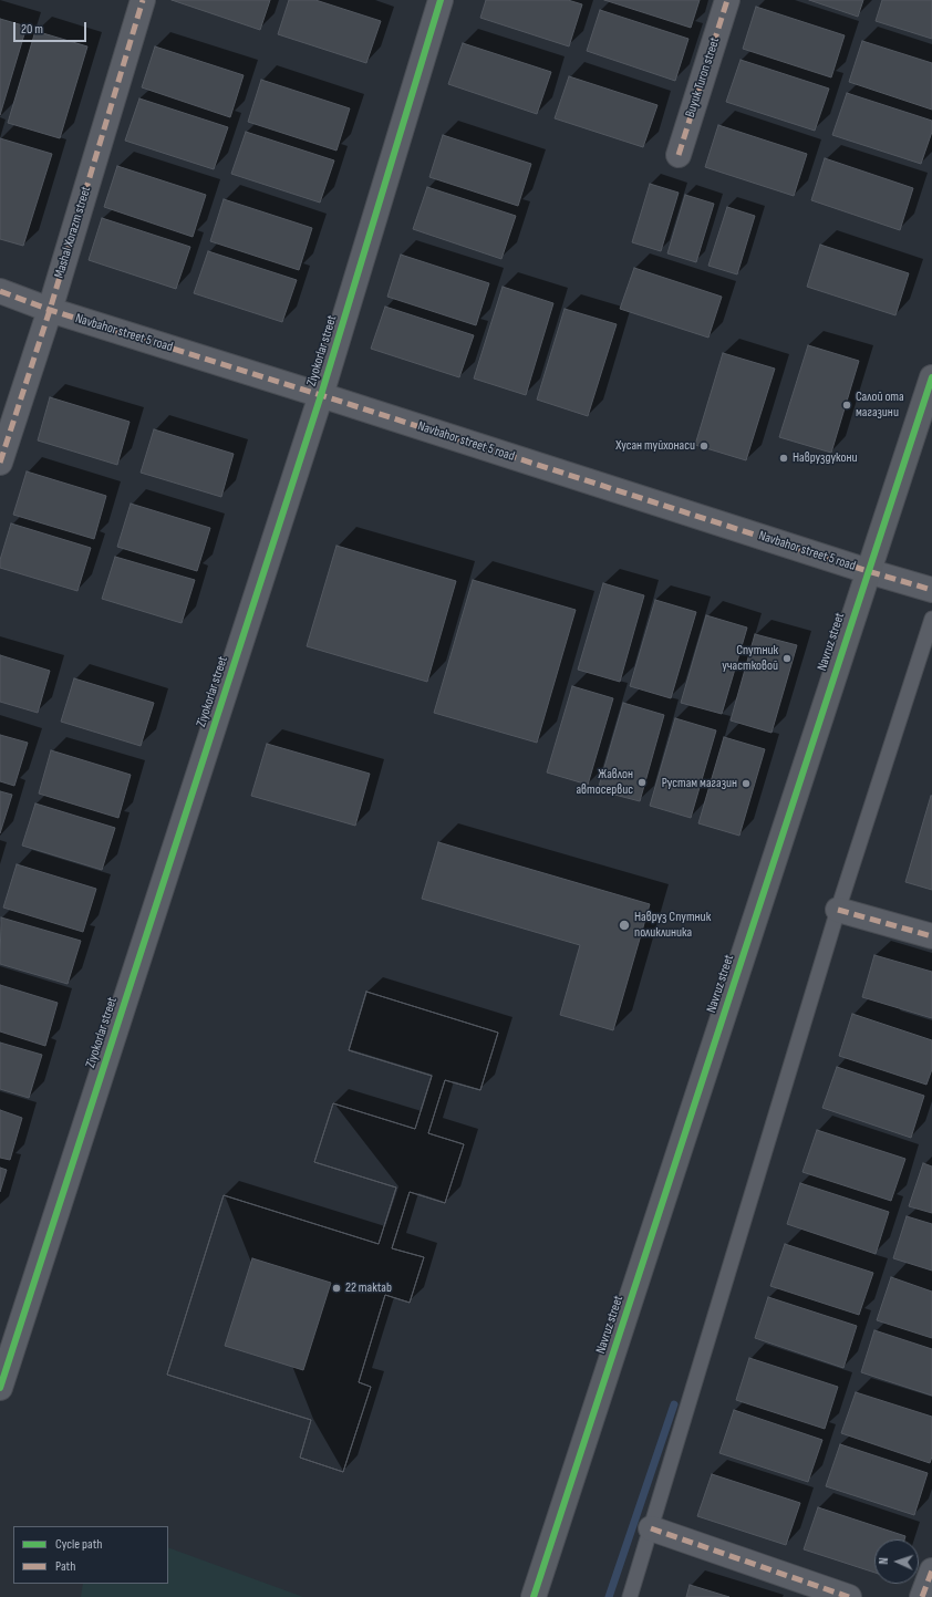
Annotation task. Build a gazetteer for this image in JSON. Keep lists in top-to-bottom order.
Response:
{
  "streets": {
    "street": [
      "Buyuk Turon street",
      "Mashal Xorazm street",
      "Navbahor street 5 road",
      "Ziyokorlar street",
      "Navruz street"
    ]
  },
  "crossings": [
    ["Mashal Xorazm street", "Navbahor street 5 road"],
    ["Navbahor street 5 road", "Ziyokorlar street"],
    ["Navbahor street 5 road", "Navruz street"]
  ],
  "places": [
    "Салой ота магазини",
    "Хусан туйхонаси",
    "Навруздукони",
    "Спутник участковой",
    "Жавлон автосервис",
    "Рустам магазин",
    "Навруз Спутник поликлиника",
    "22 maktab"
  ],
  "legend": ["Cycle path", "Path"],
  "scale_bar": "20 m",
  "north": "left"
}
